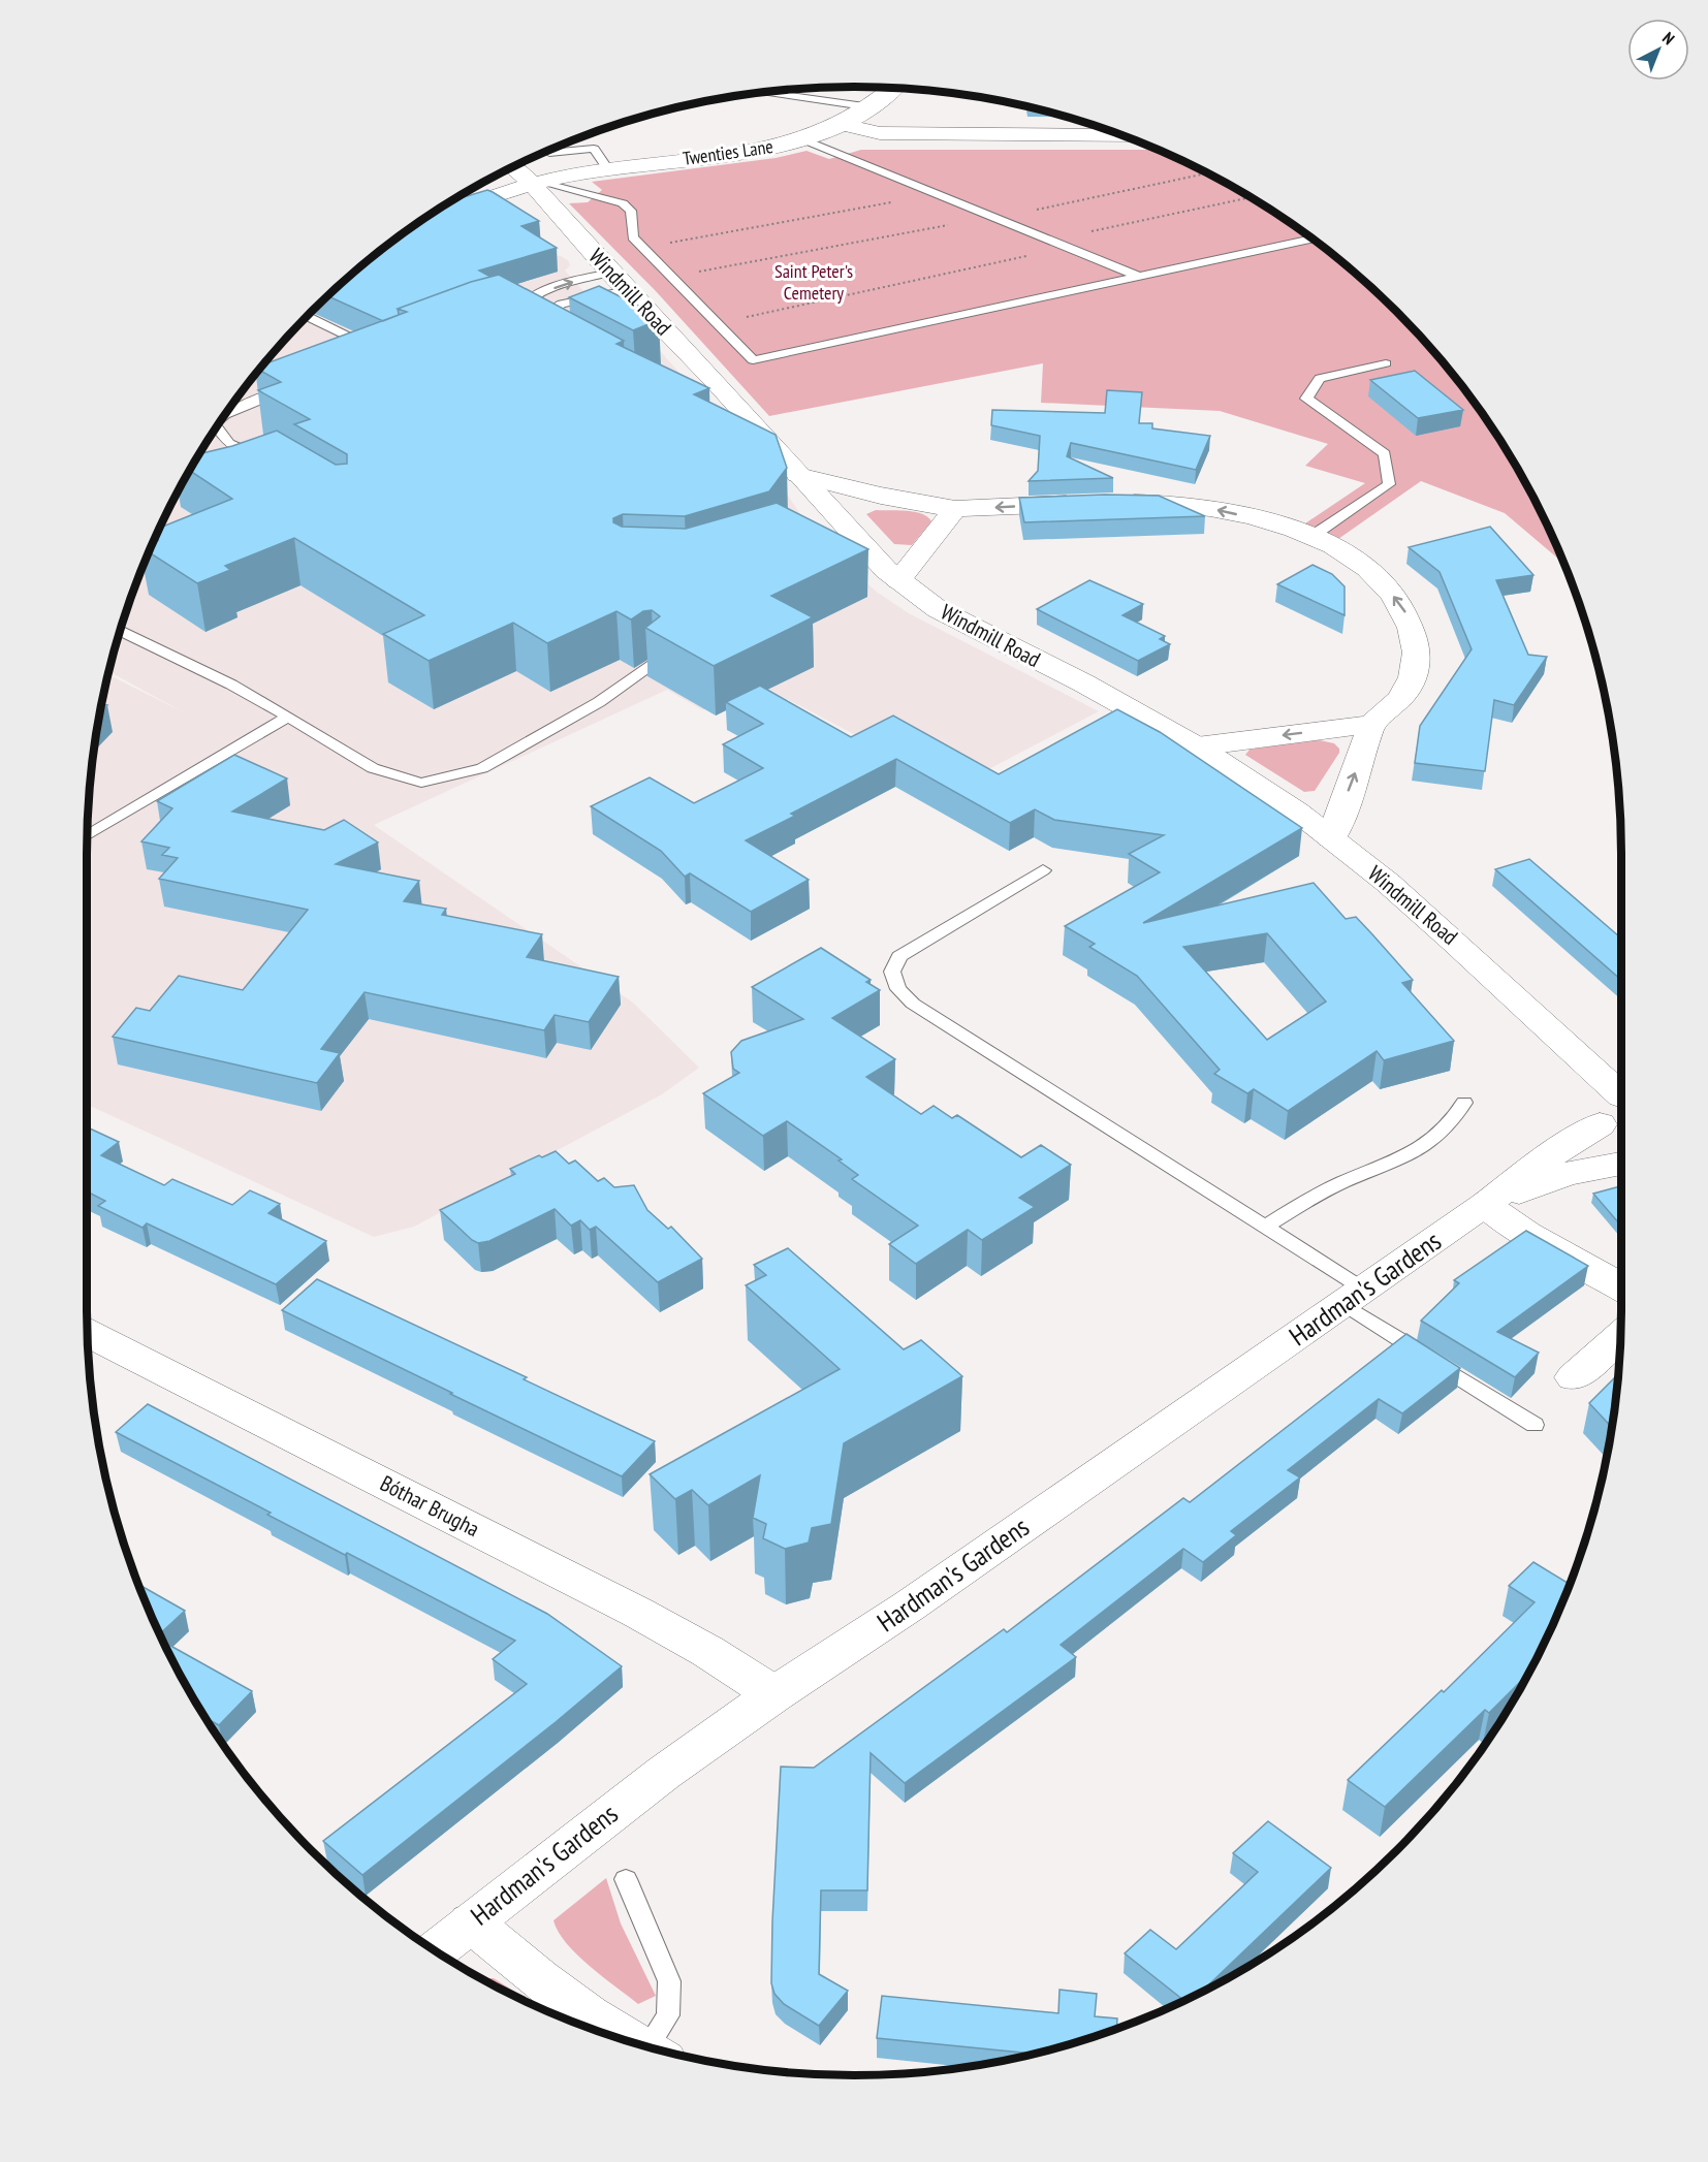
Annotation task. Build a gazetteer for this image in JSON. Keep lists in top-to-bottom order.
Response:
{
  "streets": {
    "street": [
      "Twenties Lane",
      "Windmill Road",
      "Hardman's Gardens",
      "Bóthar Brugha"
    ]
  },
  "crossings": [
    ["Twenties Lane", "Windmill Road"],
    ["Hardman's Gardens", "Bóthar Brugha"]
  ],
  "parks": ["Saint Peter's Cemetery"],
  "north": "top right"
}
